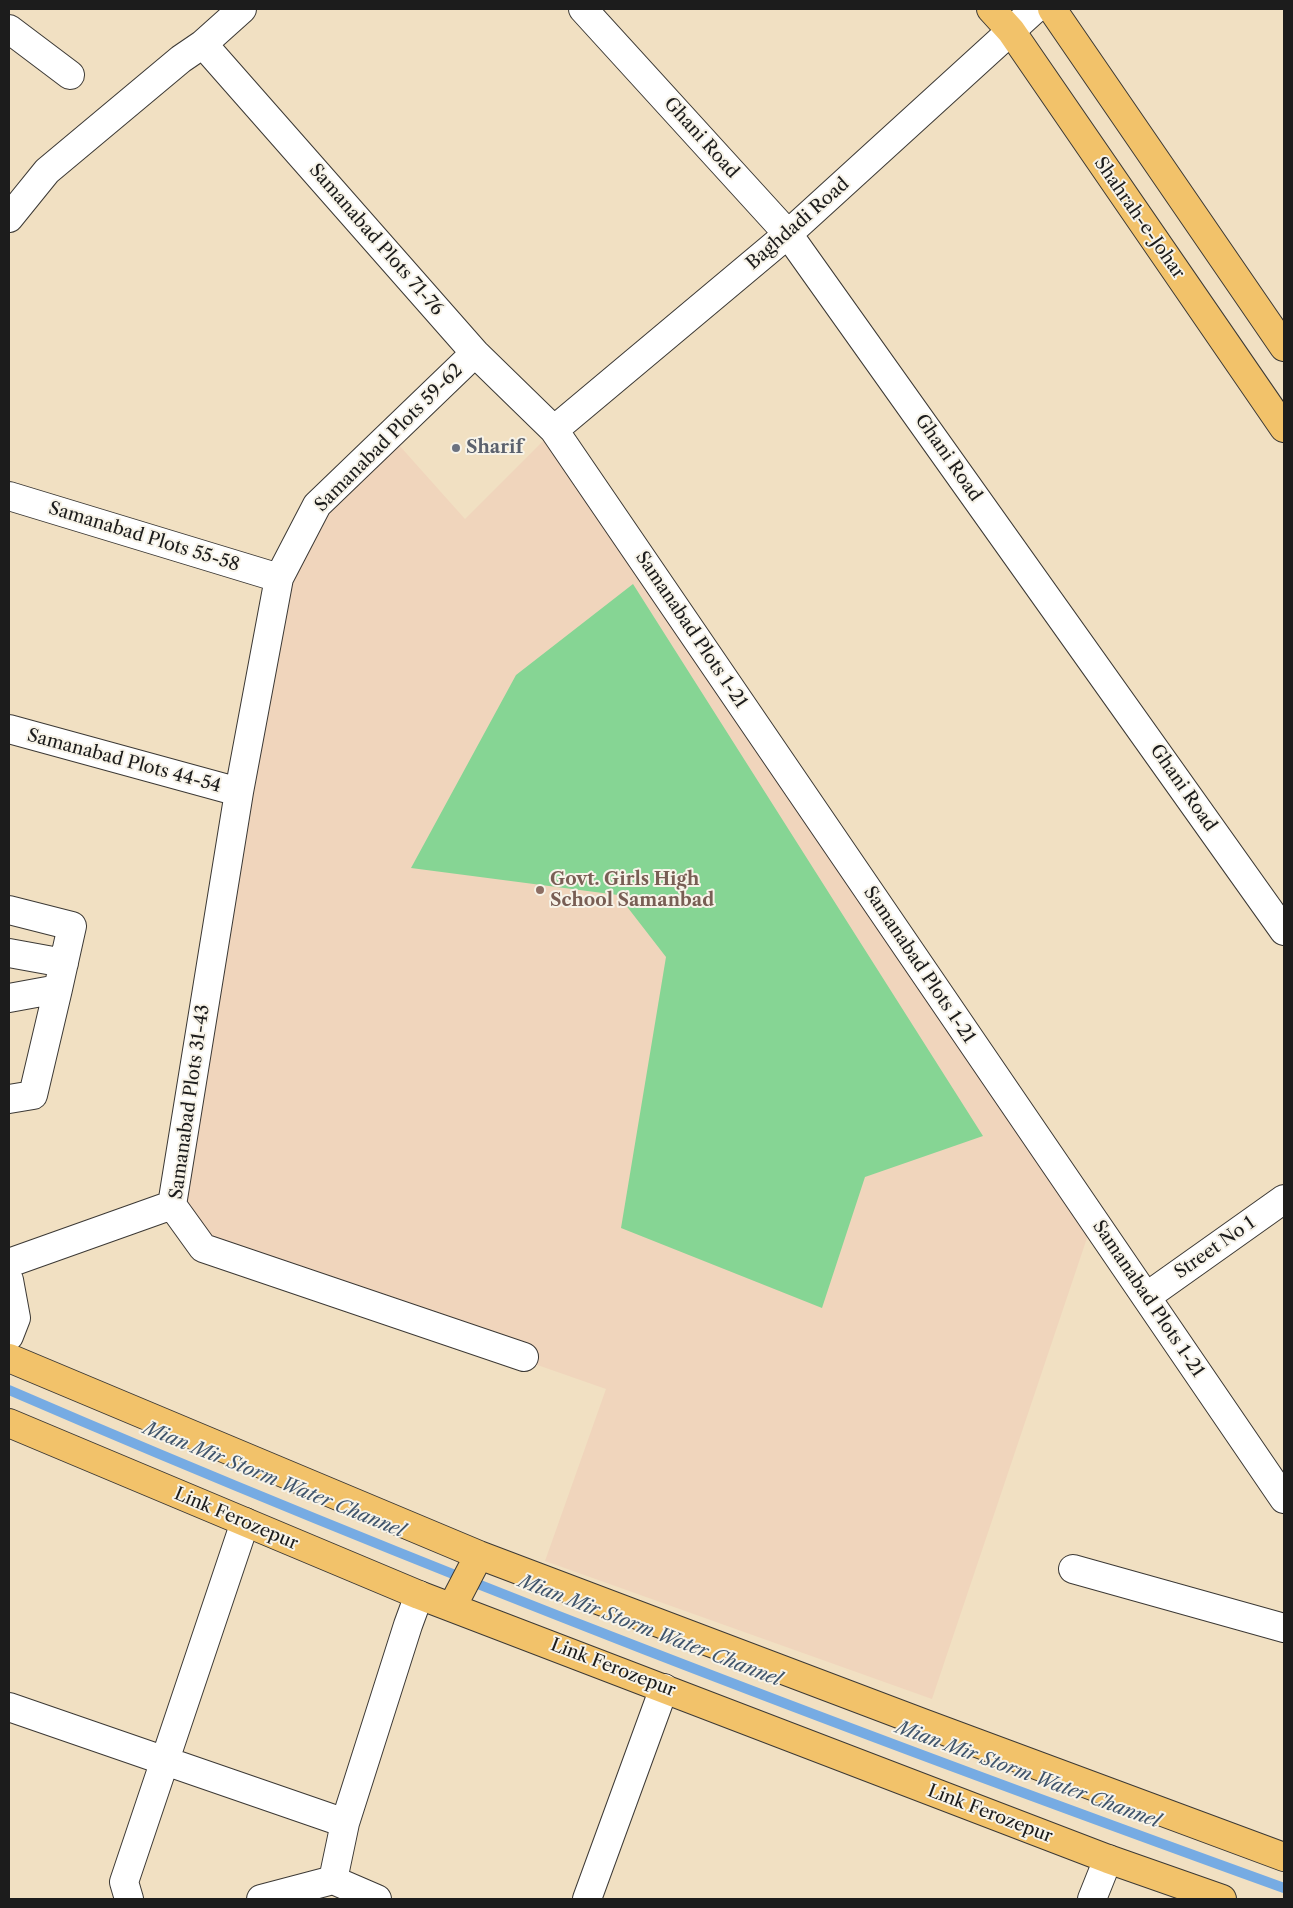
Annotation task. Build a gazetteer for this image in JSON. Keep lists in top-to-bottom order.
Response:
{
  "streets": {
    "main road": ["Shahrah-e-Johar", "Link Ferozepur"],
    "street": [
      "Ghani Road",
      "Baghdadi Road",
      "Samanabad Plots 71-76",
      "Samanabad Plots 59-62",
      "Samanabad Plots 55-58",
      "Samanabad Plots 1-21",
      "Samanabad Plots 44-54",
      "Samanabad Plots 31-43",
      "Street No 1"
    ]
  },
  "crossings": [
    ["Ghani Road", "Baghdadi Road"],
    ["Shahrah-e-Johar", "Baghdadi Road"],
    ["Baghdadi Road", "Samanabad Plots 71-76"],
    ["Baghdadi Road", "Samanabad Plots 1-21"],
    ["Samanabad Plots 71-76", "Samanabad Plots 59-62"],
    ["Samanabad Plots 71-76", "Samanabad Plots 1-21"],
    ["Samanabad Plots 59-62", "Samanabad Plots 55-58"],
    ["Samanabad Plots 59-62", "Samanabad Plots 44-54"],
    ["Samanabad Plots 59-62", "Samanabad Plots 31-43"],
    ["Samanabad Plots 1-21", "Street No 1"],
    ["Samanabad Plots 44-54", "Samanabad Plots 31-43"]
  ],
  "water": ["Mian Mir Storm Water Channel"],
  "places": ["Sharif", "Govt. Girls High School Samanbad"]
}
